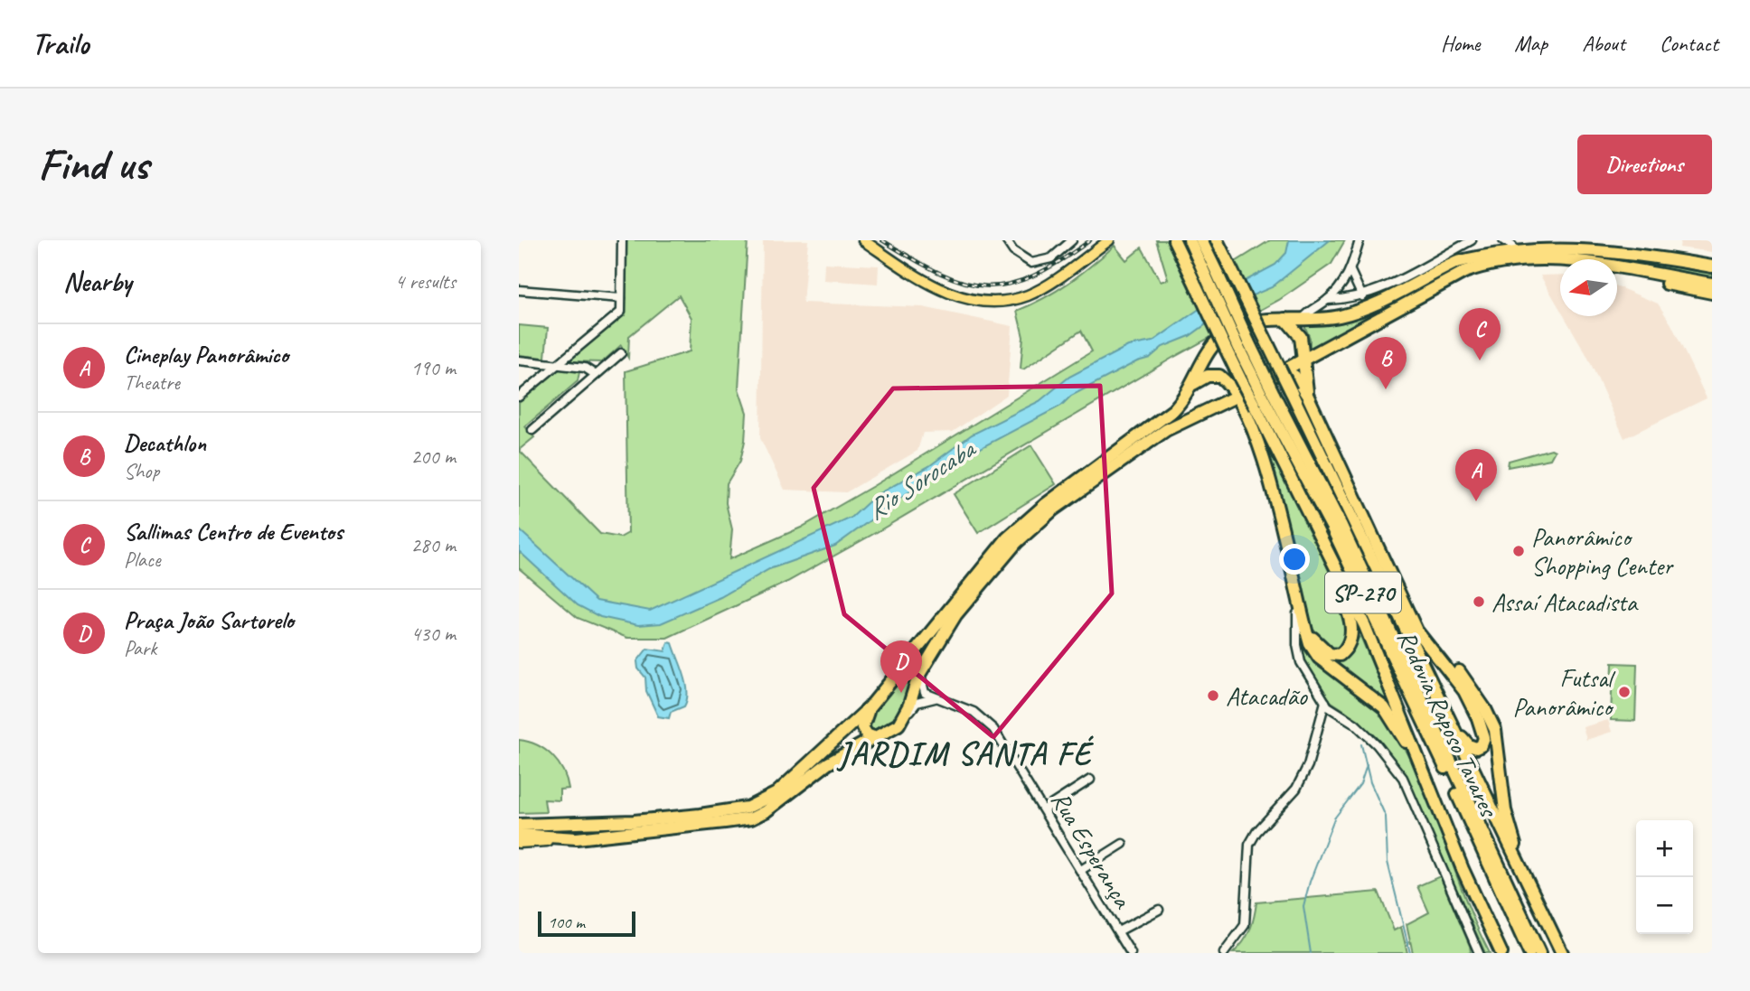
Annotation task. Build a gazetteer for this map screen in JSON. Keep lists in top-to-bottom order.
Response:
{
  "streets": {
    "highway": ["SP-270", "Rodovia Raposo Tavares"],
    "street": ["Rua Esperança"]
  },
  "districts": ["JARDIM SANTA FÉ"],
  "water": ["Rio Sorocaba"],
  "places": [
    "Panorâmico Shopping Center",
    "Assaí Atacadista",
    "Futsal Panorâmico",
    "Atacadão"
  ],
  "scale_bar": "100 m",
  "north": "left",
  "page": {
    "header": "Trailo",
    "nav": [
      "Home",
      "Map",
      "About",
      "Contact"
    ],
    "buttons": "Directions",
    "title": "Find us",
    "heading": ["Nearby", "4 results"],
    "pins": [
      "C",
      "B",
      "A",
      "D"
    ],
    "list": [
      {
        "mark": "A",
        "name": "Cineplay Panorâmico",
        "note": "Theatre",
        "value": "190 m"
      },
      {
        "mark": "B",
        "name": "Decathlon",
        "note": "Shop",
        "value": "200 m"
      },
      {
        "mark": "C",
        "name": "Sallimas Centro de Eventos",
        "note": "Place",
        "value": "280 m"
      },
      {
        "mark": "D",
        "name": "Praça João Sartorelo",
        "note": "Park",
        "value": "430 m"
      }
    ],
    "map_buttons": ["+", "−"],
    "scale": "100 m"
  }
}
